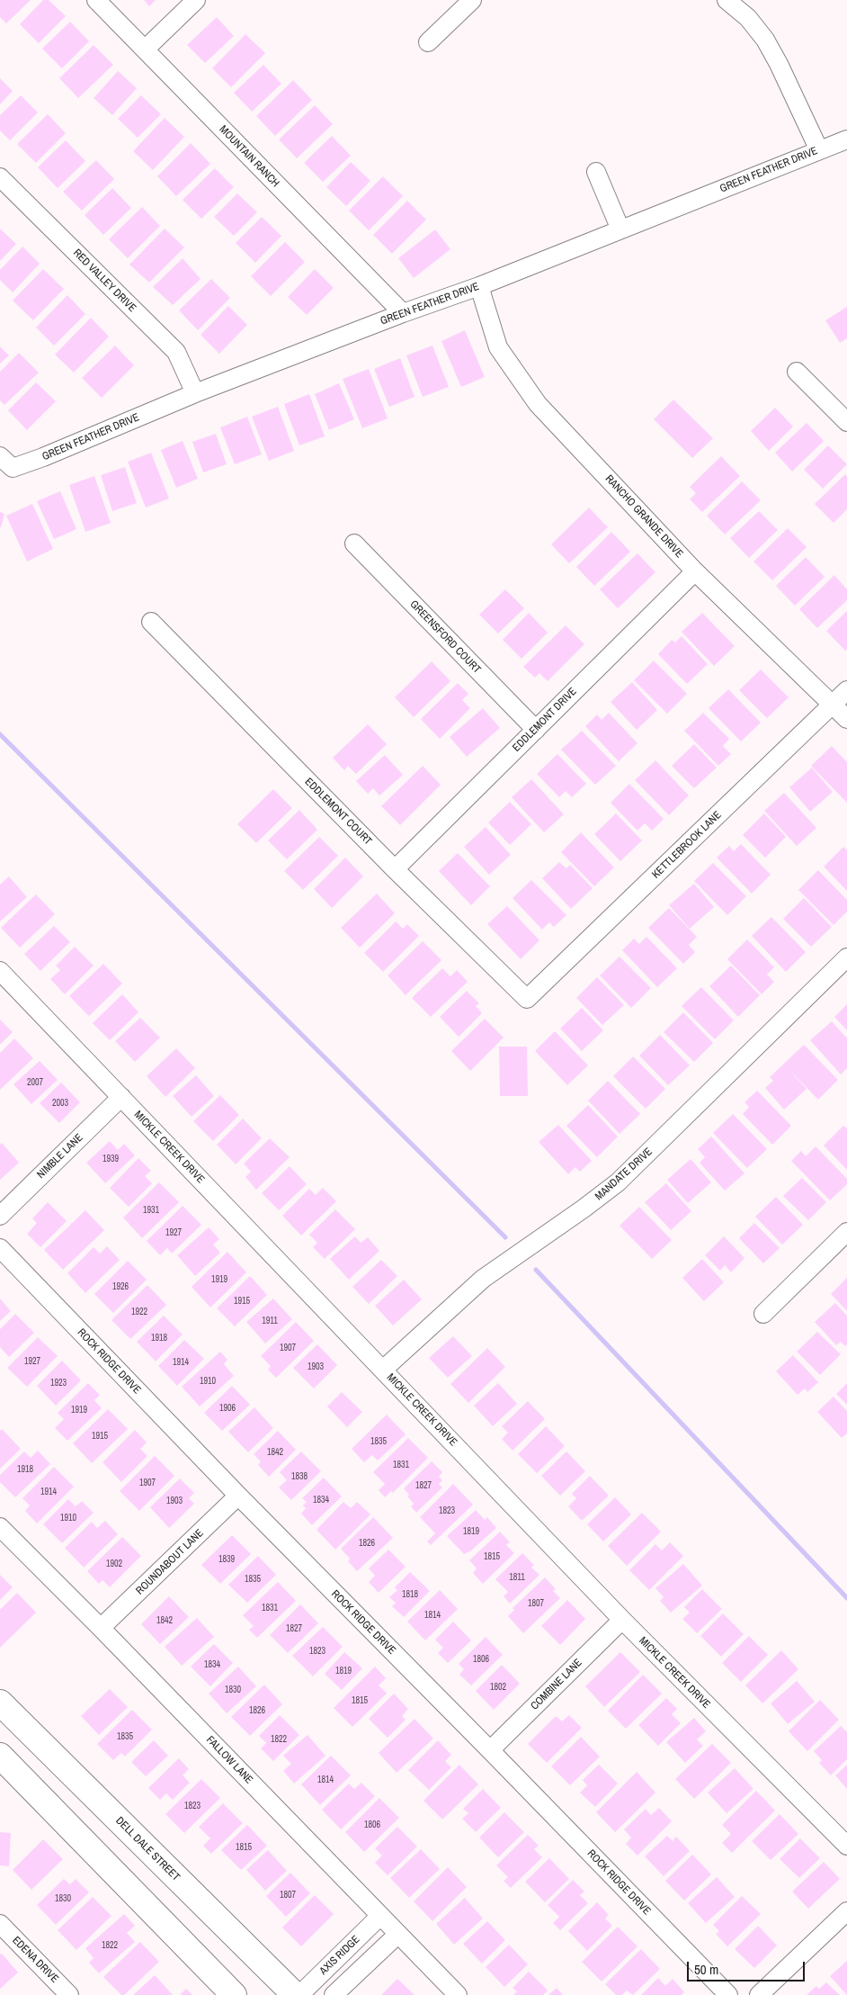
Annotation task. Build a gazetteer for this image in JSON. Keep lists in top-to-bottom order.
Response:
{
  "streets": {
    "main road": ["DELL DALE STREET"],
    "street": [
      "MOUNTAIN RANCH",
      "GREEN FEATHER DRIVE",
      "RED VALLEY DRIVE",
      "RANCHO GRANDE DRIVE",
      "GREENSFORD COURT",
      "EDDLEMONT DRIVE",
      "EDDLEMONT COURT",
      "KETTLEBROOK LANE",
      "MICKLE CREEK DRIVE",
      "NIMBLE LANE",
      "MANDATE DRIVE",
      "ROCK RIDGE DRIVE",
      "ROUNDABOUT LANE",
      "COMBINE LANE",
      "FALLOW LANE",
      "AXIS RIDGE",
      "EDENA DRIVE"
    ]
  },
  "crossings": [
    ["MOUNTAIN RANCH", "GREEN FEATHER DRIVE"],
    ["GREEN FEATHER DRIVE", "RED VALLEY DRIVE"],
    ["GREEN FEATHER DRIVE", "RANCHO GRANDE DRIVE"],
    ["RANCHO GRANDE DRIVE", "EDDLEMONT DRIVE"],
    ["RANCHO GRANDE DRIVE", "KETTLEBROOK LANE"],
    ["GREENSFORD COURT", "EDDLEMONT DRIVE"],
    ["EDDLEMONT DRIVE", "EDDLEMONT COURT"],
    ["EDDLEMONT COURT", "KETTLEBROOK LANE"],
    ["MICKLE CREEK DRIVE", "NIMBLE LANE"],
    ["MICKLE CREEK DRIVE", "MANDATE DRIVE"],
    ["MICKLE CREEK DRIVE", "COMBINE LANE"],
    ["ROCK RIDGE DRIVE", "ROUNDABOUT LANE"],
    ["ROCK RIDGE DRIVE", "COMBINE LANE"],
    ["ROUNDABOUT LANE", "FALLOW LANE"],
    ["FALLOW LANE", "AXIS RIDGE"]
  ],
  "house_numbers": [
    "2007",
    "2003",
    "1939",
    "1931",
    "1927",
    "1919",
    "1926",
    "1915",
    "1922",
    "1911",
    "1918",
    "1907",
    "1927",
    "1914",
    "1903",
    "1910",
    "1923",
    "1906",
    "1919",
    "1915",
    "1835",
    "1842",
    "1831",
    "1918",
    "1838",
    "1907",
    "1827",
    "1914",
    "1834",
    "1903",
    "1823",
    "1910",
    "1819",
    "1826",
    "1815",
    "1839",
    "1902",
    "1811",
    "1835",
    "1818",
    "1807",
    "1831",
    "1814",
    "1842",
    "1827",
    "1823",
    "1806",
    "1834",
    "1819",
    "1802",
    "1830",
    "1815",
    "1826",
    "1835",
    "1822",
    "1814",
    "1823",
    "1806",
    "1815",
    "1807",
    "1830",
    "1822"
  ],
  "scale_bar": "50 m"
}
